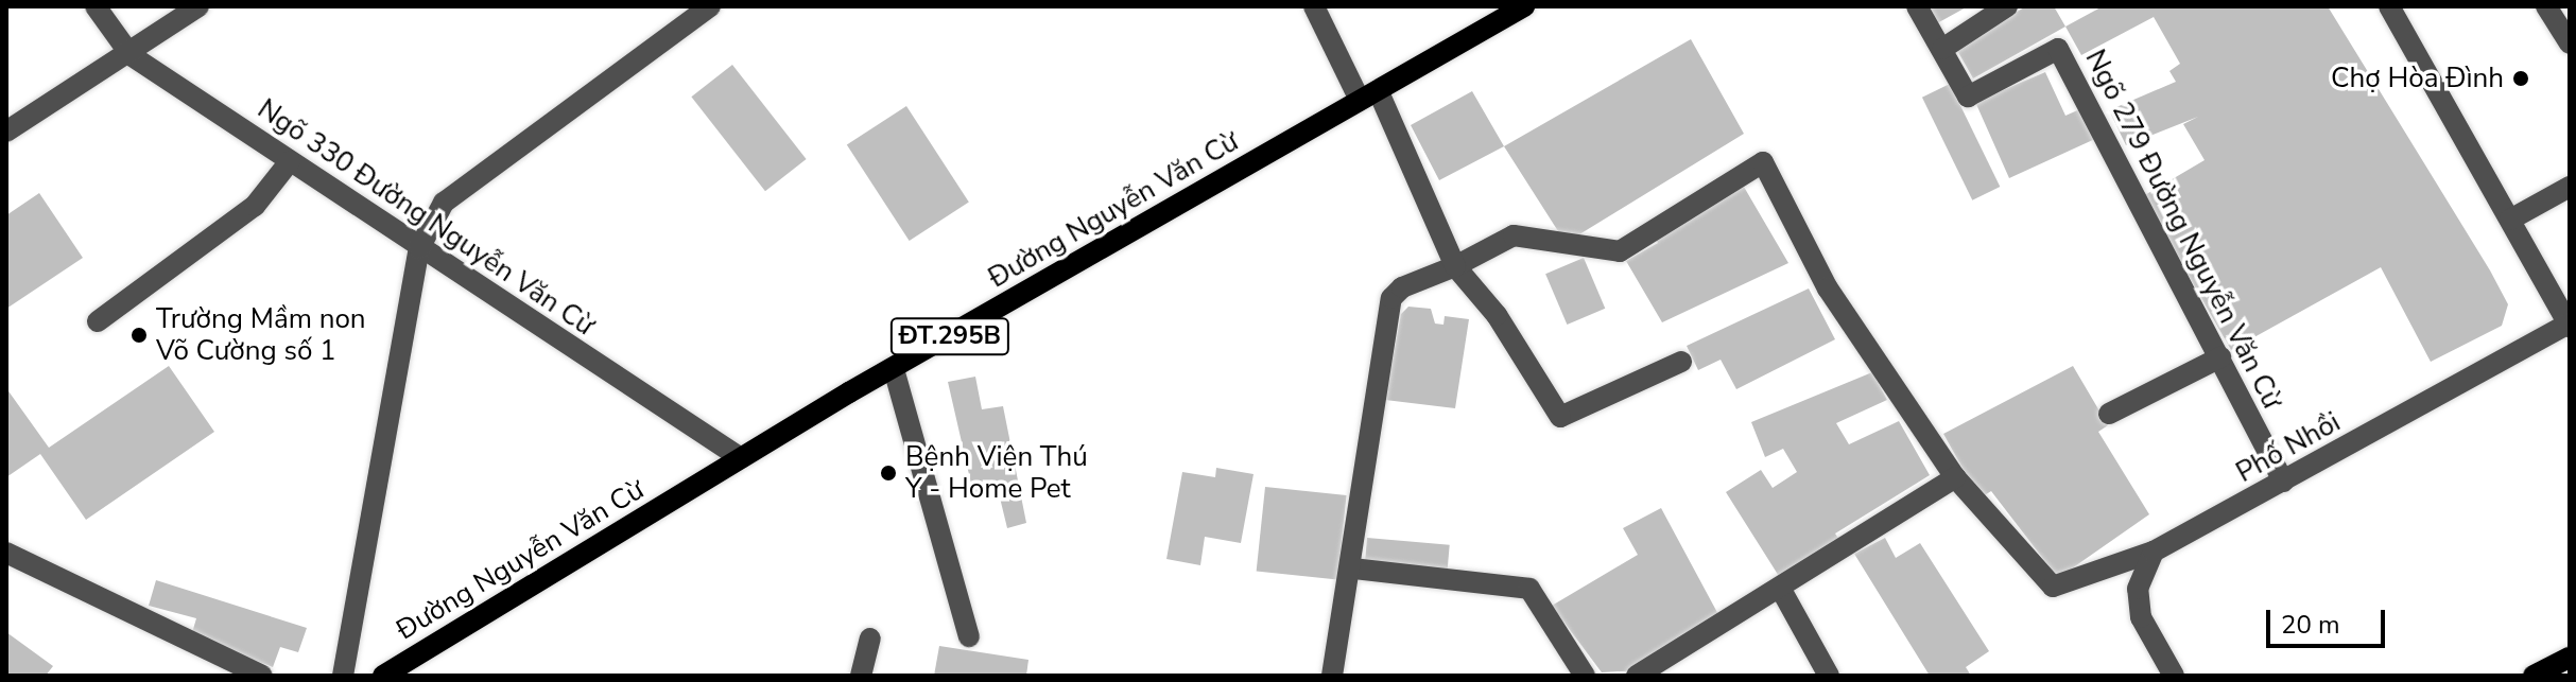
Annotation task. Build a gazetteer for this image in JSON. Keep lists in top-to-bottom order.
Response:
{
  "streets": {
    "main road": ["Đường Nguyễn Văn Cừ", "ĐT.295B"],
    "street": ["Ngõ 330 Đường Nguyễn Văn Cừ", "Ngõ 279 Đường Nguyễn Văn Cừ", "Phố Nhồi"]
  },
  "crossings": [
    ["Đường Nguyễn Văn Cừ", "Ngõ 330 Đường Nguyễn Văn Cừ"],
    ["Ngõ 279 Đường Nguyễn Văn Cừ", "Phố Nhồi"]
  ],
  "places": ["Chợ Hòa Đình", "Trường Mầm non Võ Cường số 1", "Bệnh Viện Thú Y - Home Pet"],
  "scale_bar": "20 m"
}
